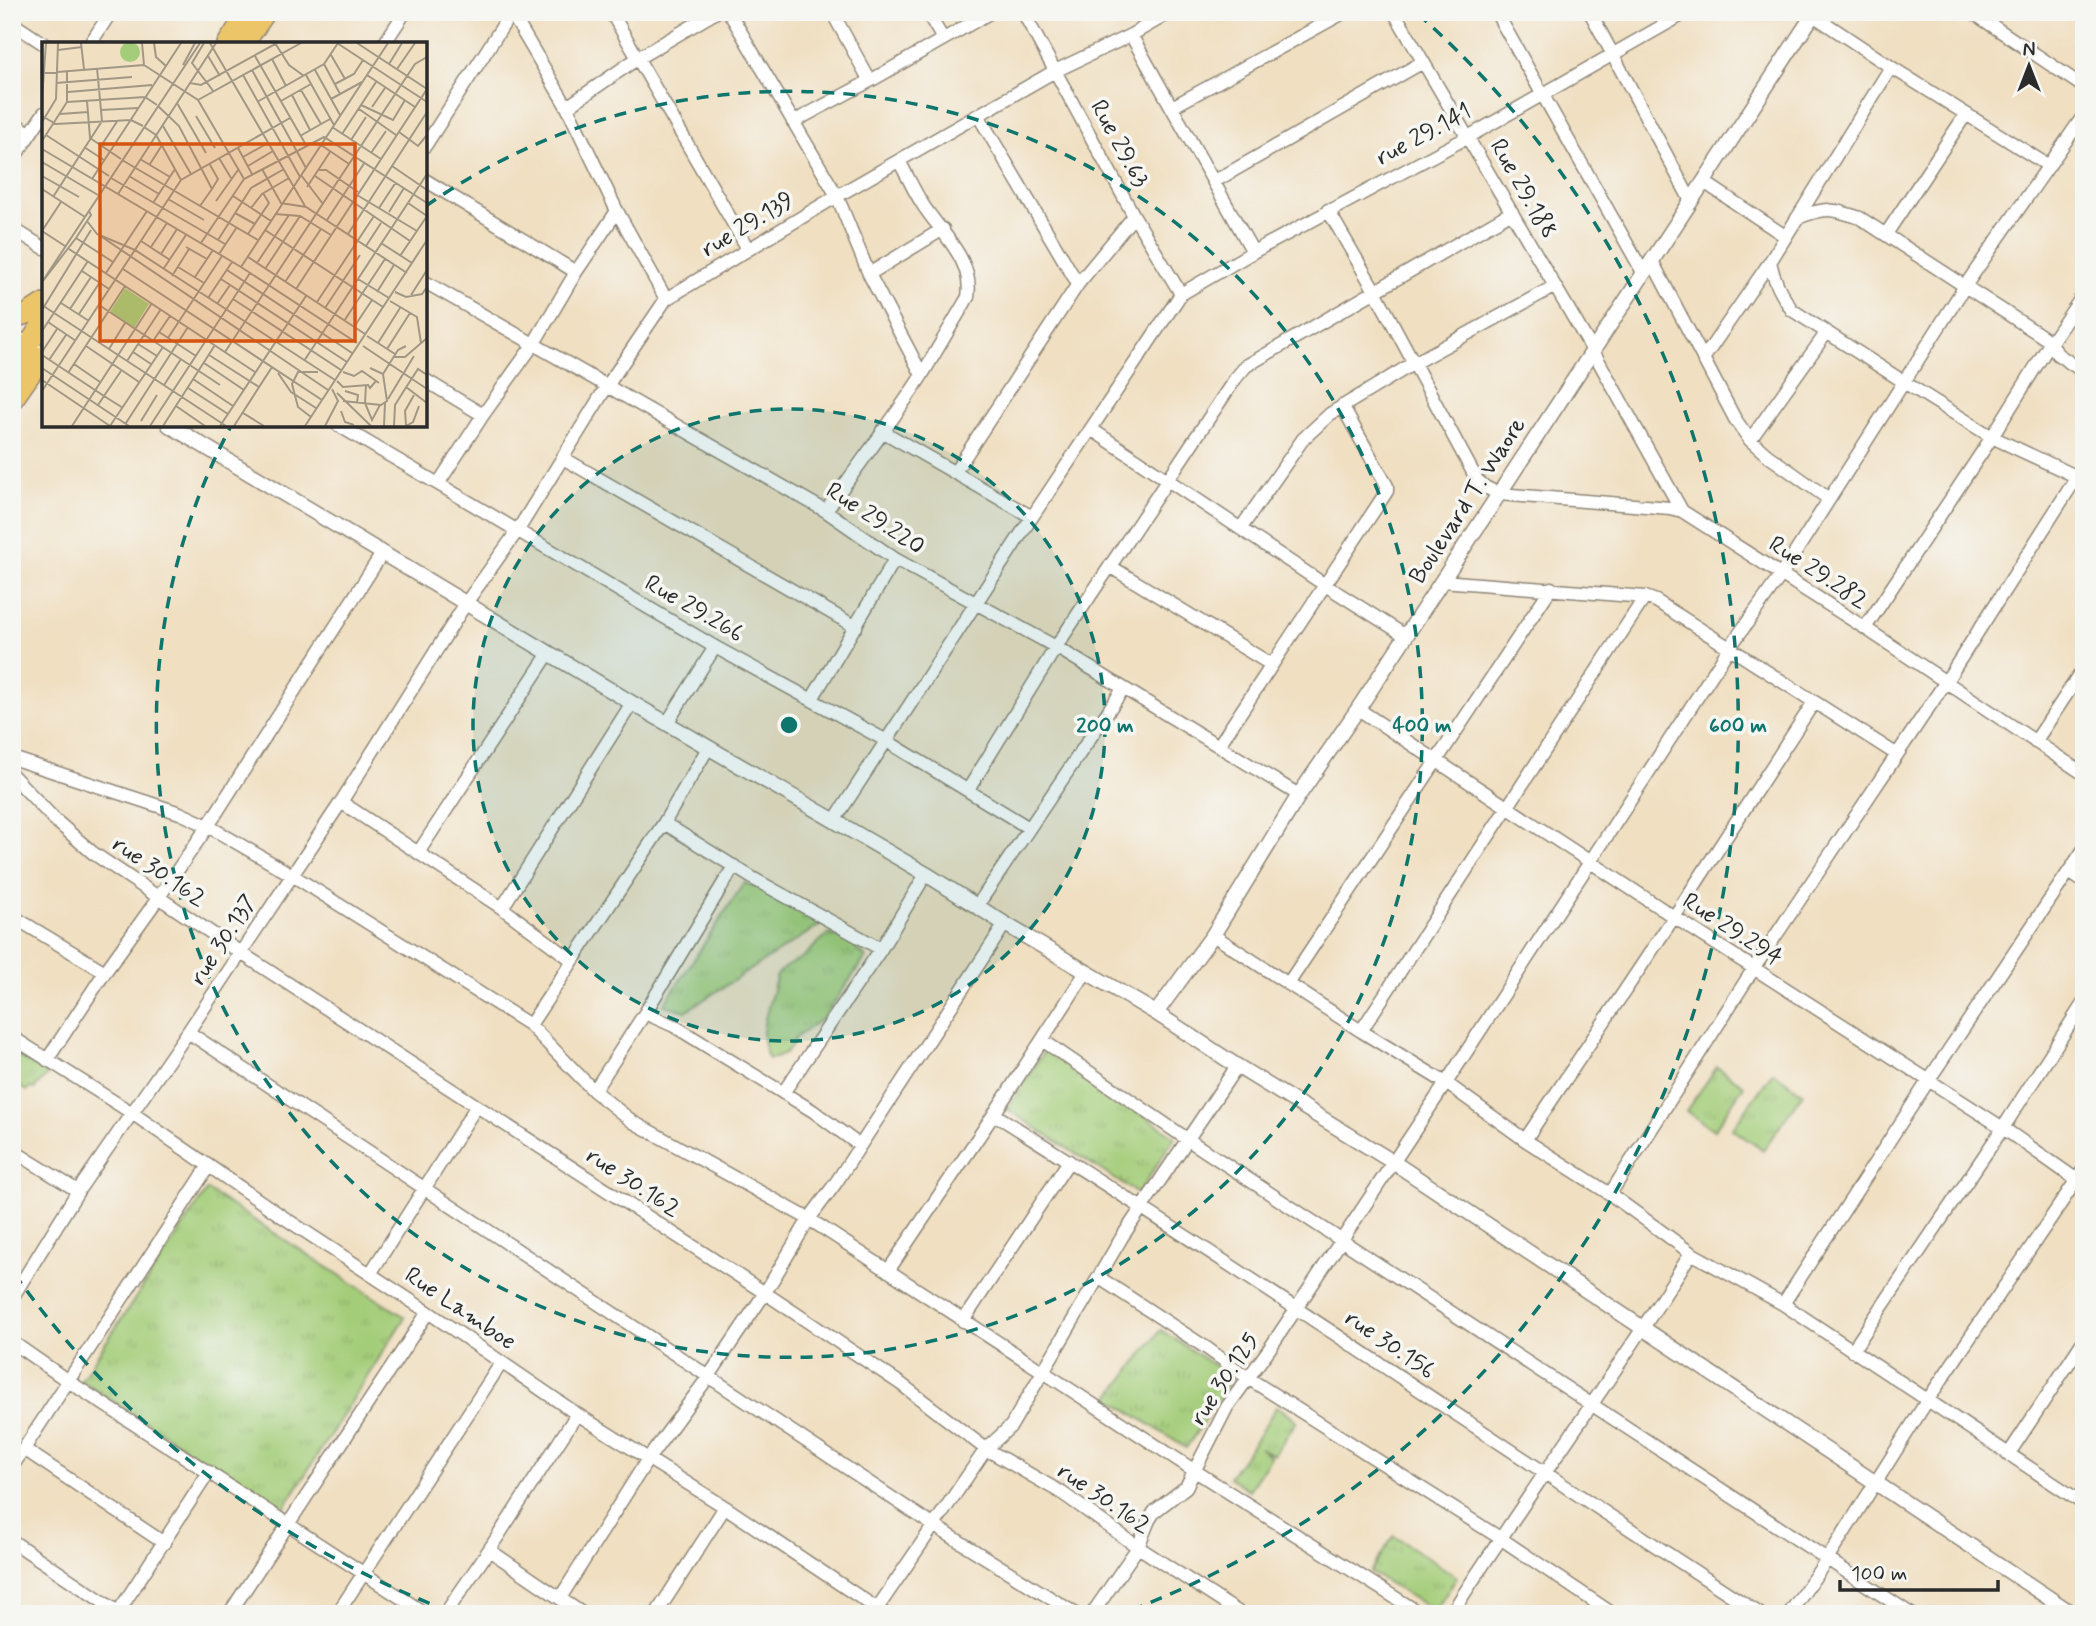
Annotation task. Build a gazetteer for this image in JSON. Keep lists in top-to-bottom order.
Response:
{
  "streets": {
    "street": [
      "rue 29.141",
      "Rue 29.63",
      "Rue 29.188",
      "rue 29.139",
      "Boulevard T. Waore",
      "Rue 29.220",
      "Rue 29.282",
      "Rue 29.266",
      "rue 30.162",
      "Rue 29.294",
      "rue 30.137",
      "Rue Lamboe",
      "rue 30.156",
      "rue 30.125"
    ]
  },
  "crossings": [
    ["rue 29.141", "Rue 29.63"],
    ["rue 29.141", "Rue 29.188"],
    ["Rue 29.63", "rue 29.139"],
    ["Rue 29.188", "Boulevard T. Waore"],
    ["Rue 29.188", "Rue 29.282"],
    ["rue 29.139", "Rue 29.220"],
    ["rue 29.139", "Rue 29.266"],
    ["rue 29.139", "rue 30.137"],
    ["Boulevard T. Waore", "Rue 29.220"],
    ["Boulevard T. Waore", "Rue 29.282"],
    ["Boulevard T. Waore", "Rue 29.294"],
    ["Rue 29.282", "rue 30.125"],
    ["rue 30.162", "rue 30.137"],
    ["rue 30.162", "rue 30.125"],
    ["Rue 29.294", "rue 30.125"],
    ["rue 30.137", "Rue Lamboe"],
    ["rue 30.156", "rue 30.125"]
  ],
  "scale_bar": "100 m",
  "north": "top",
  "rings": ["200 m", "400 m", "600 m"]
}
